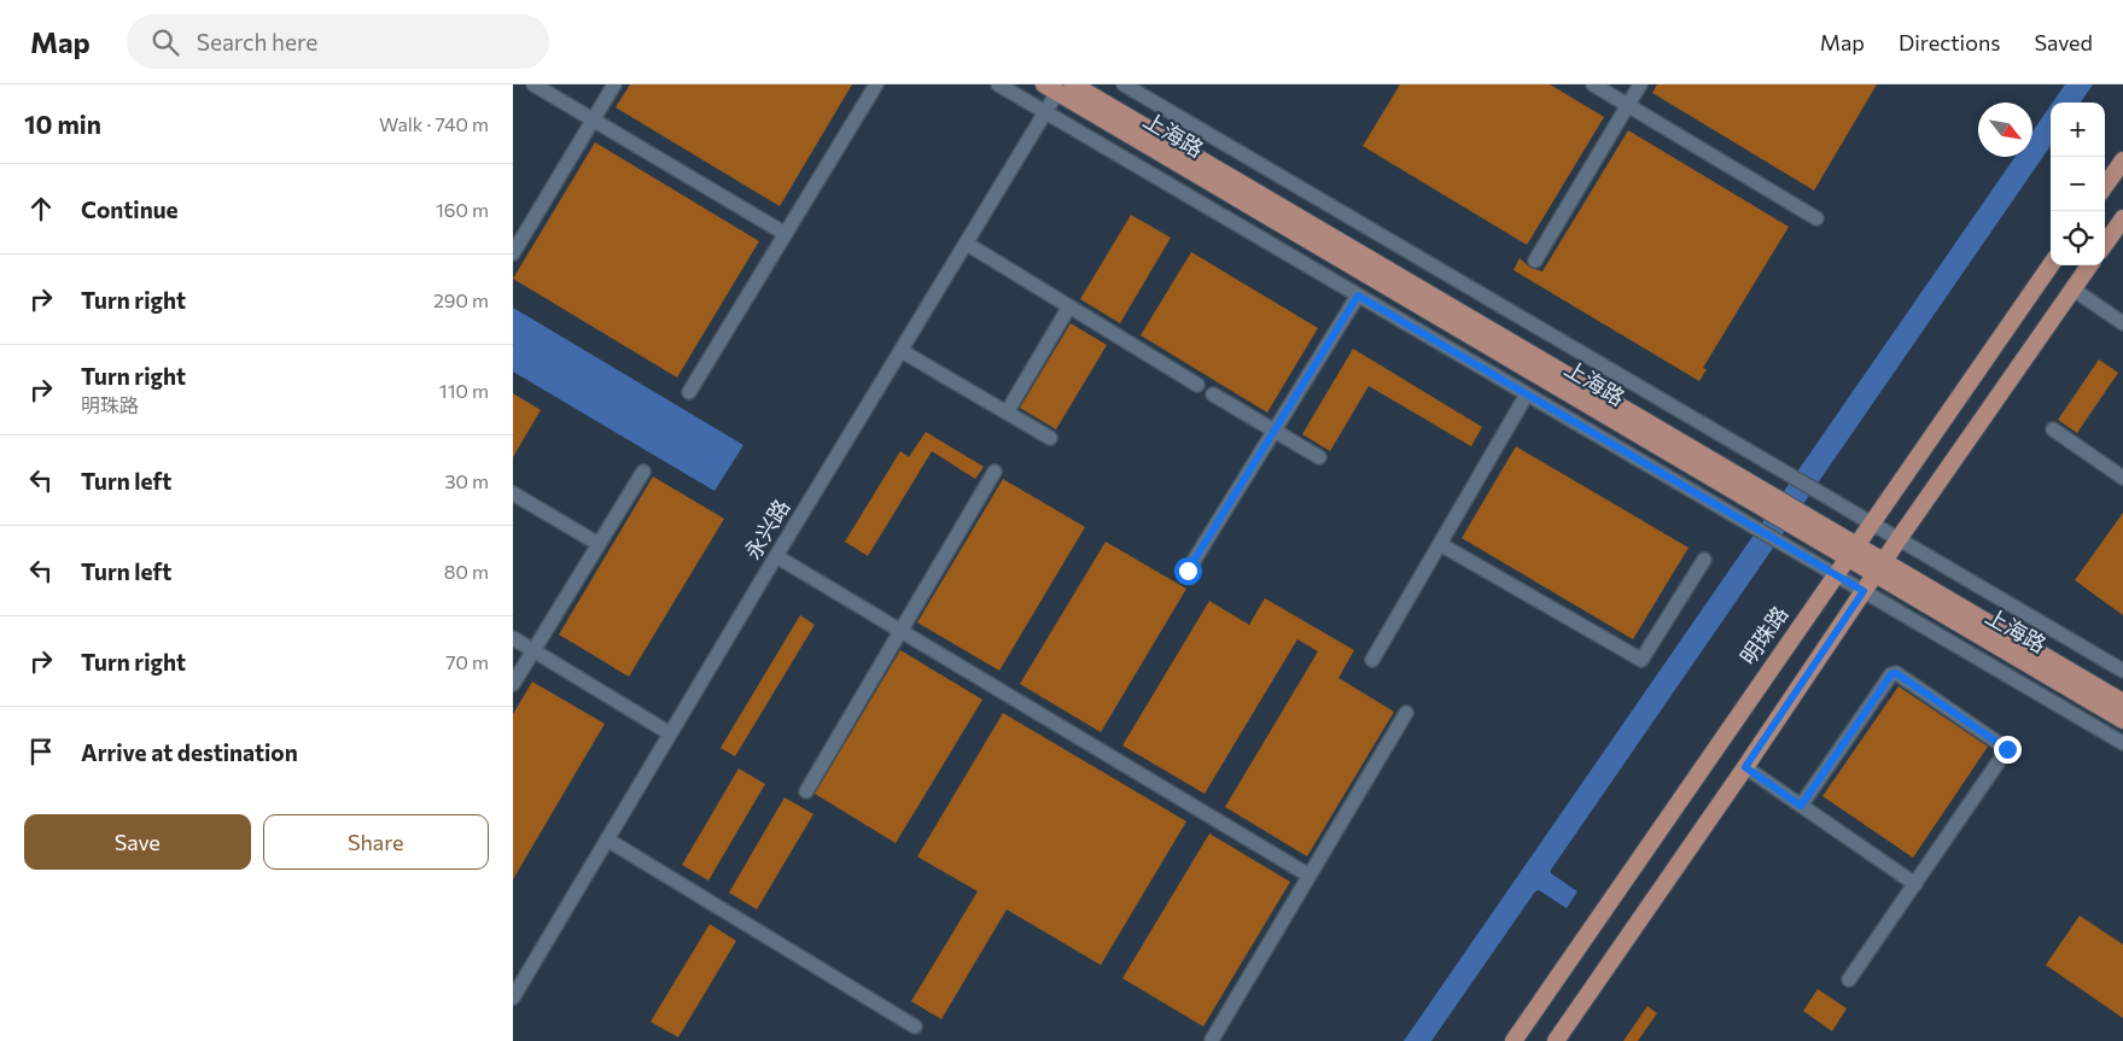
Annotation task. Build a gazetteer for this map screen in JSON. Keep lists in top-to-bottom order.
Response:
{
  "streets": {
    "main road": ["上海路", "明珠路"],
    "street": ["永兴路"]
  },
  "crossings": [
    ["上海路", "永兴路"],
    ["上海路", "明珠路"]
  ],
  "north": "bottom right",
  "page": {
    "header": "Map",
    "search": "Search here",
    "nav": ["Map", "Directions", "Saved"],
    "heading": ["10 min", "Walk · 740 m"],
    "map_buttons": ["+", "−"],
    "list": [
      ["Continue", "160 m"],
      ["Turn right", "290 m"],
      ["Turn right", "明珠路", "110 m"],
      ["Turn left", "30 m"],
      ["Turn left", "80 m"],
      ["Turn right", "70 m"],
      "Arrive at destination"
    ],
    "buttons": ["Save", "Share"]
  }
}
